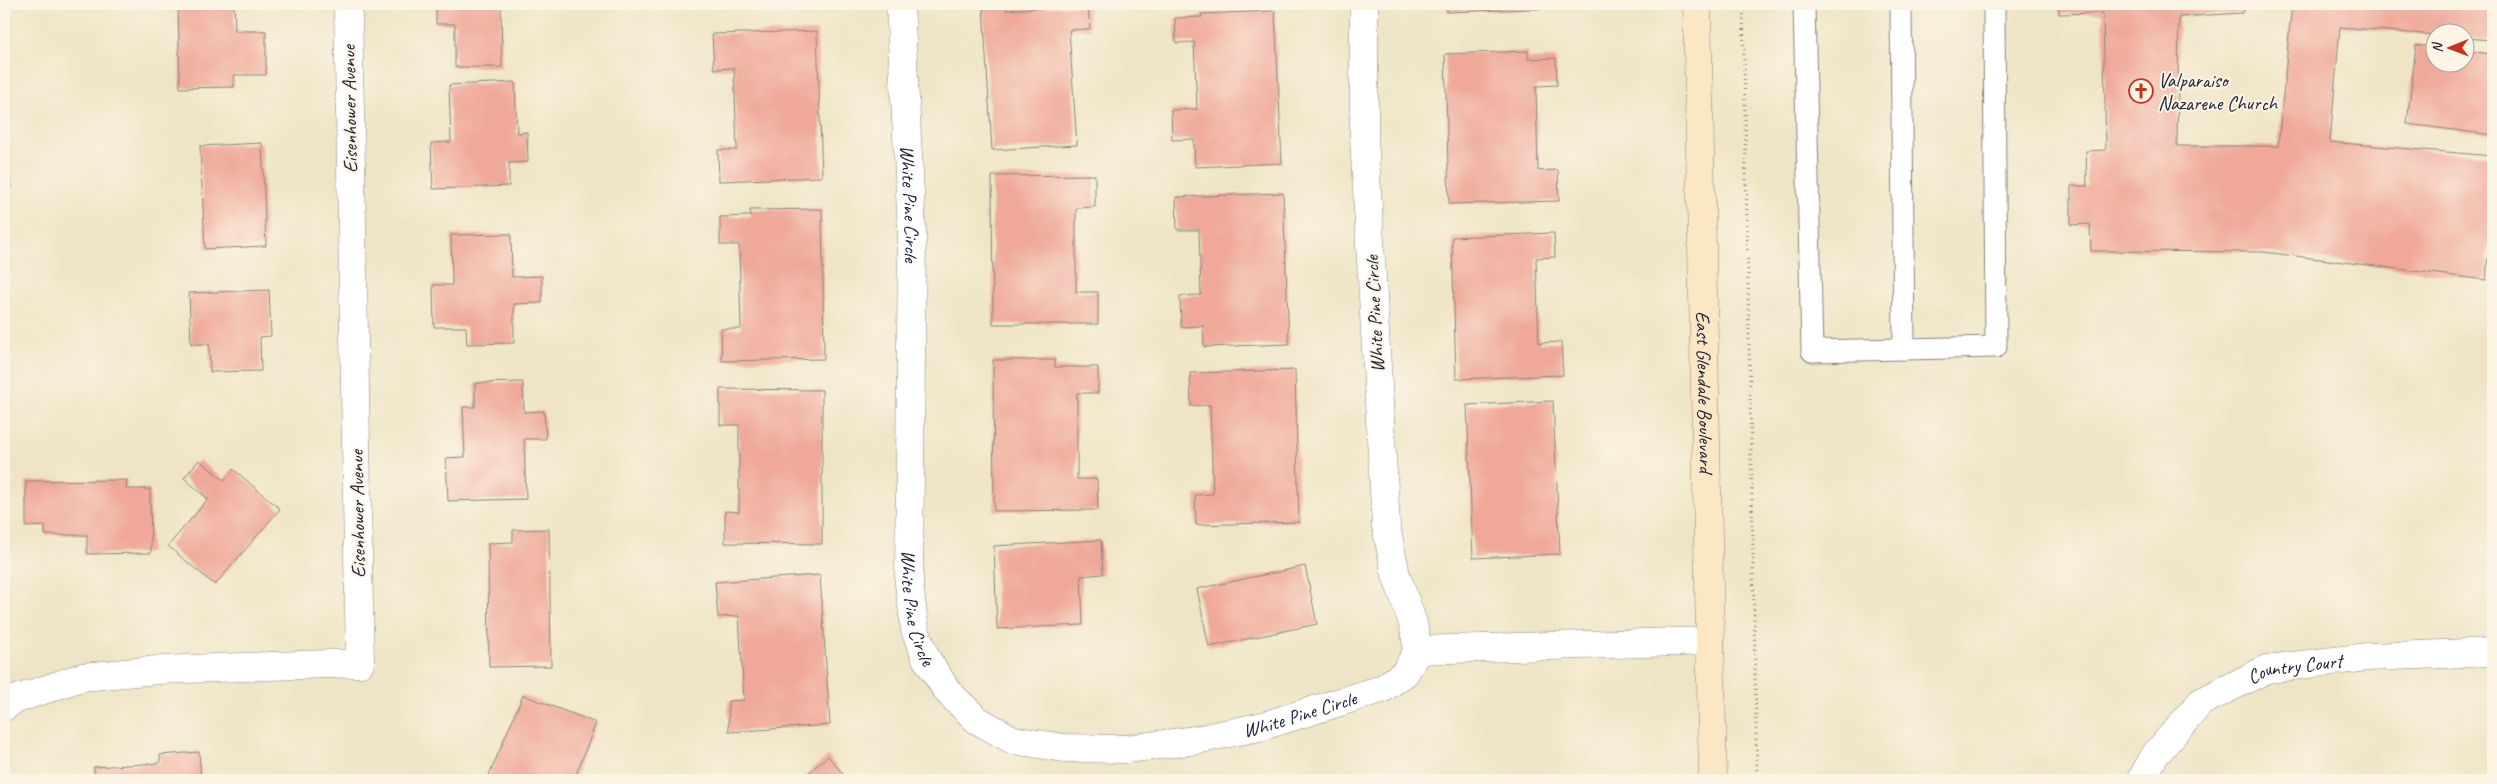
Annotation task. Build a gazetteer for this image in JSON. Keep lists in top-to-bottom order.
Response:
{
  "streets": {
    "street": [
      "Eisenhower Avenue",
      "White Pine Circle",
      "East Glendale Boulevard",
      "Country Court"
    ]
  },
  "places": {
    "church": ["Valparaiso Nazarene Church"]
  },
  "north": "left"
}
